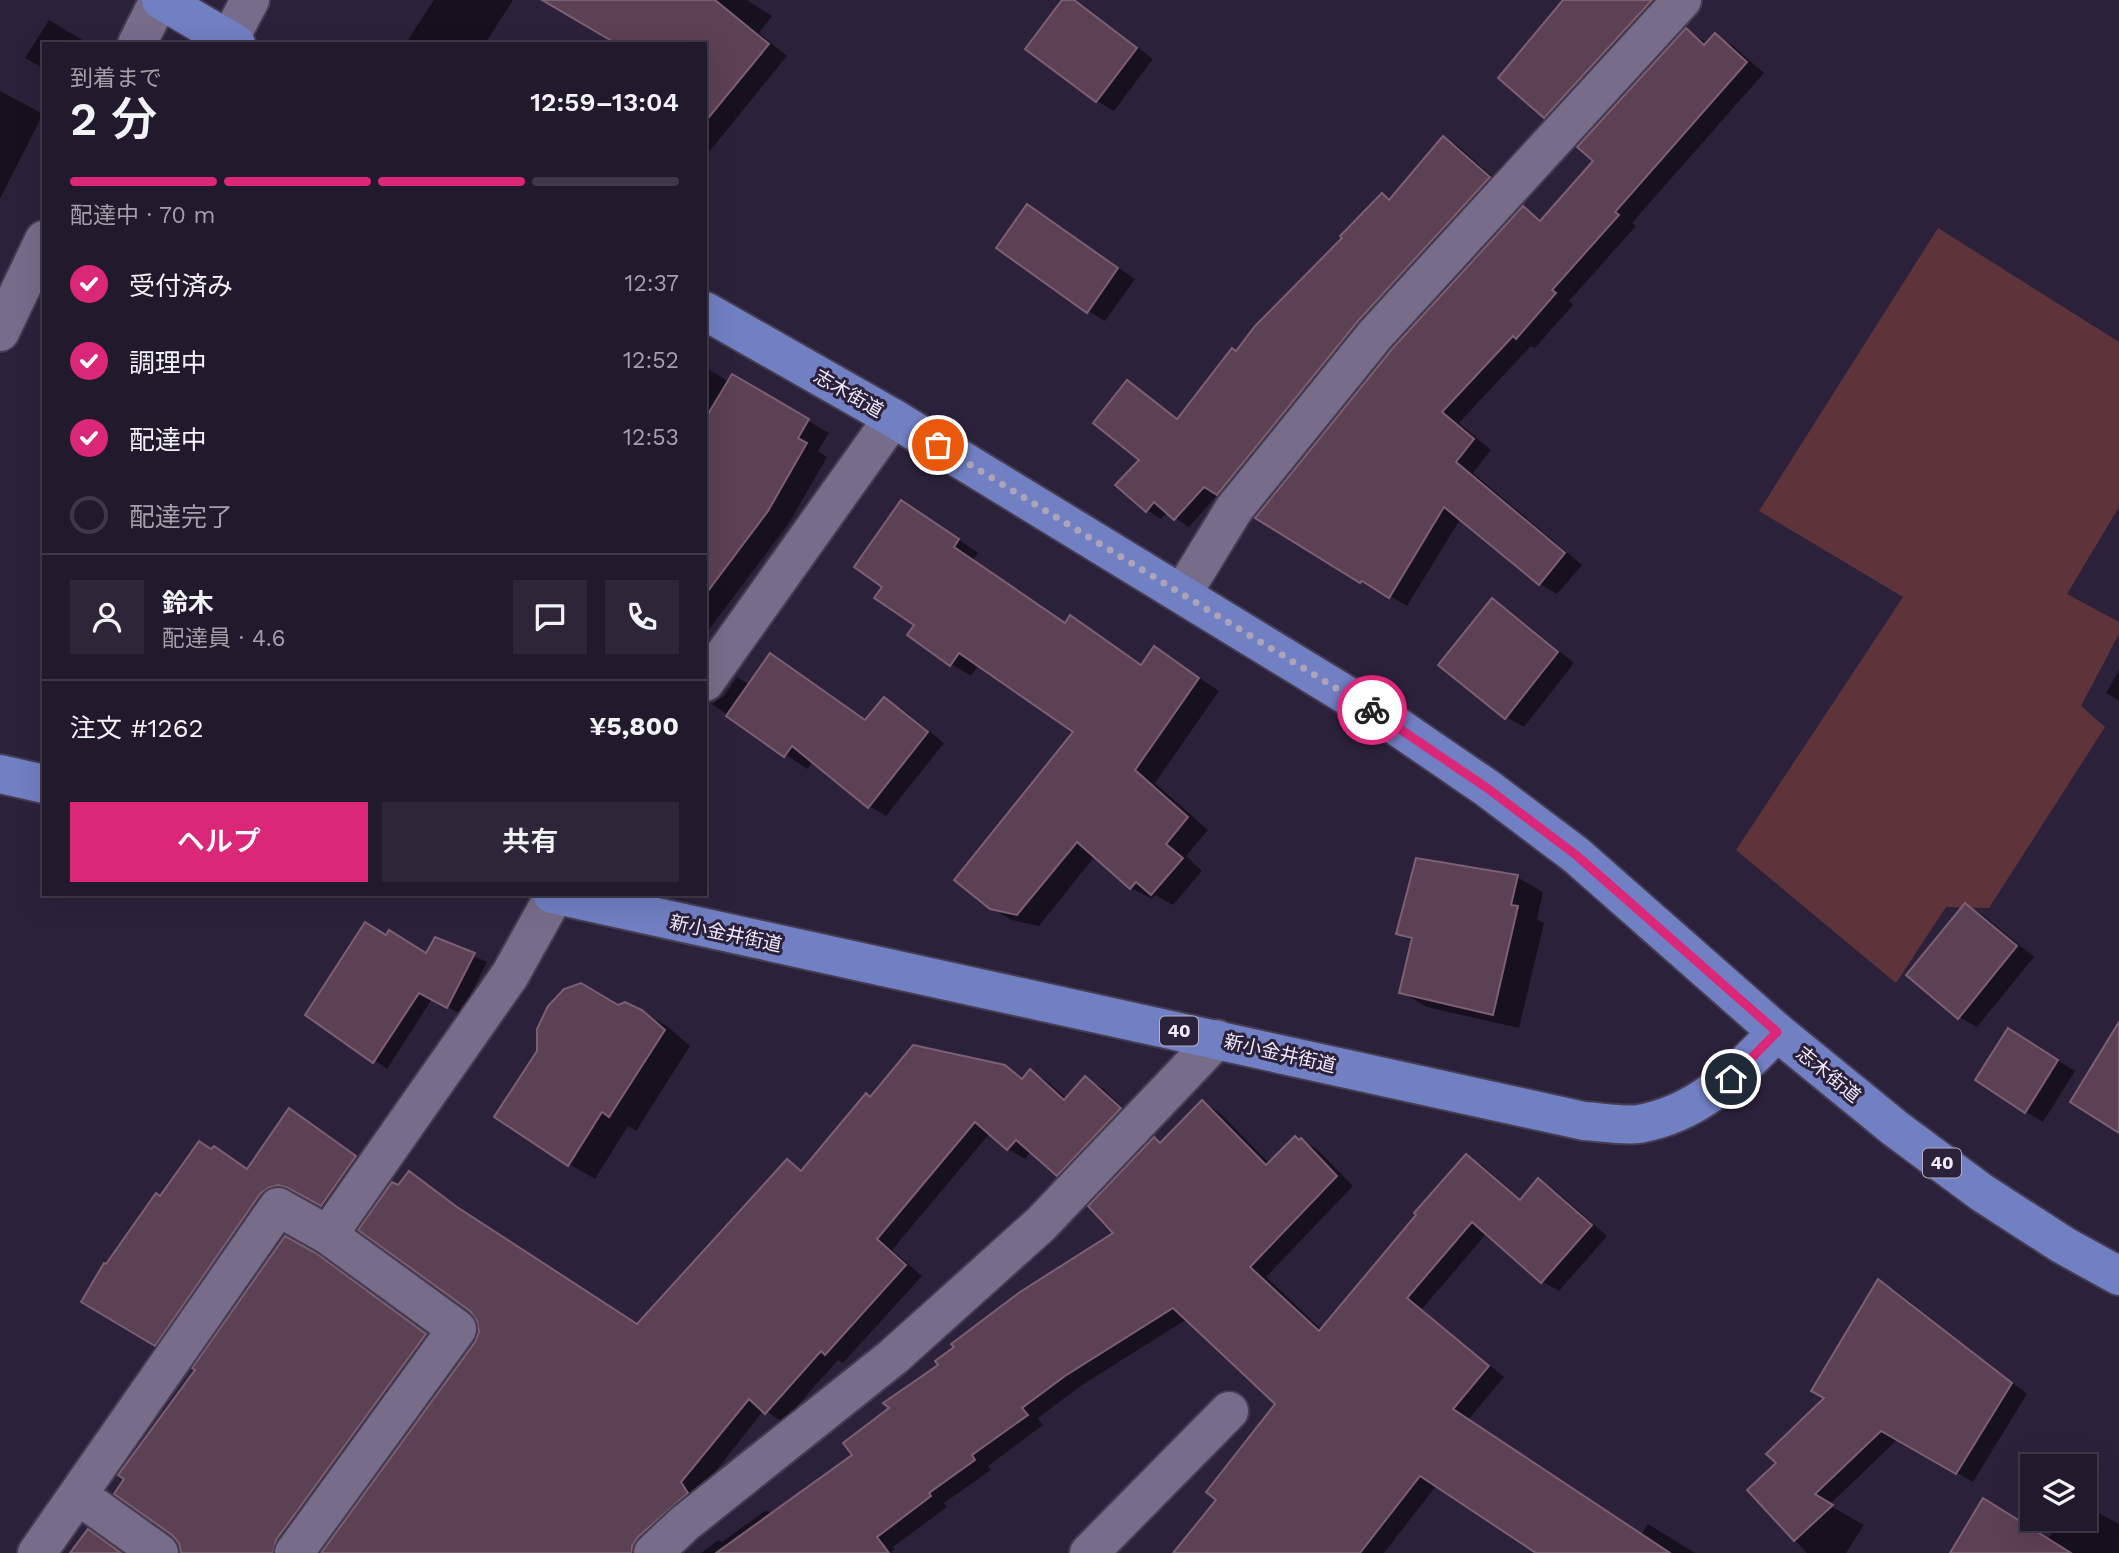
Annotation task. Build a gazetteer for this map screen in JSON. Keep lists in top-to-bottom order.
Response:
{
  "streets": {
    "main road": ["志木街道", "新小金井街道", "40"]
  },
  "crossings": [
    ["志木街道", "新小金井街道"]
  ],
  "page": {
    "heading": ["2 分", "到着まで", "12:59–13:04"],
    "panel": [
      "鈴木",
      "配達員 · 4.6",
      "注文 #1262",
      "¥5,800"
    ],
    "bar": "配達中 · 70 m",
    "list": [
      ["受付済み", "12:37"],
      ["調理中", "12:52"],
      ["配達中", "12:53"],
      "配達完了"
    ],
    "buttons": ["ヘルプ", "共有"]
  }
}
